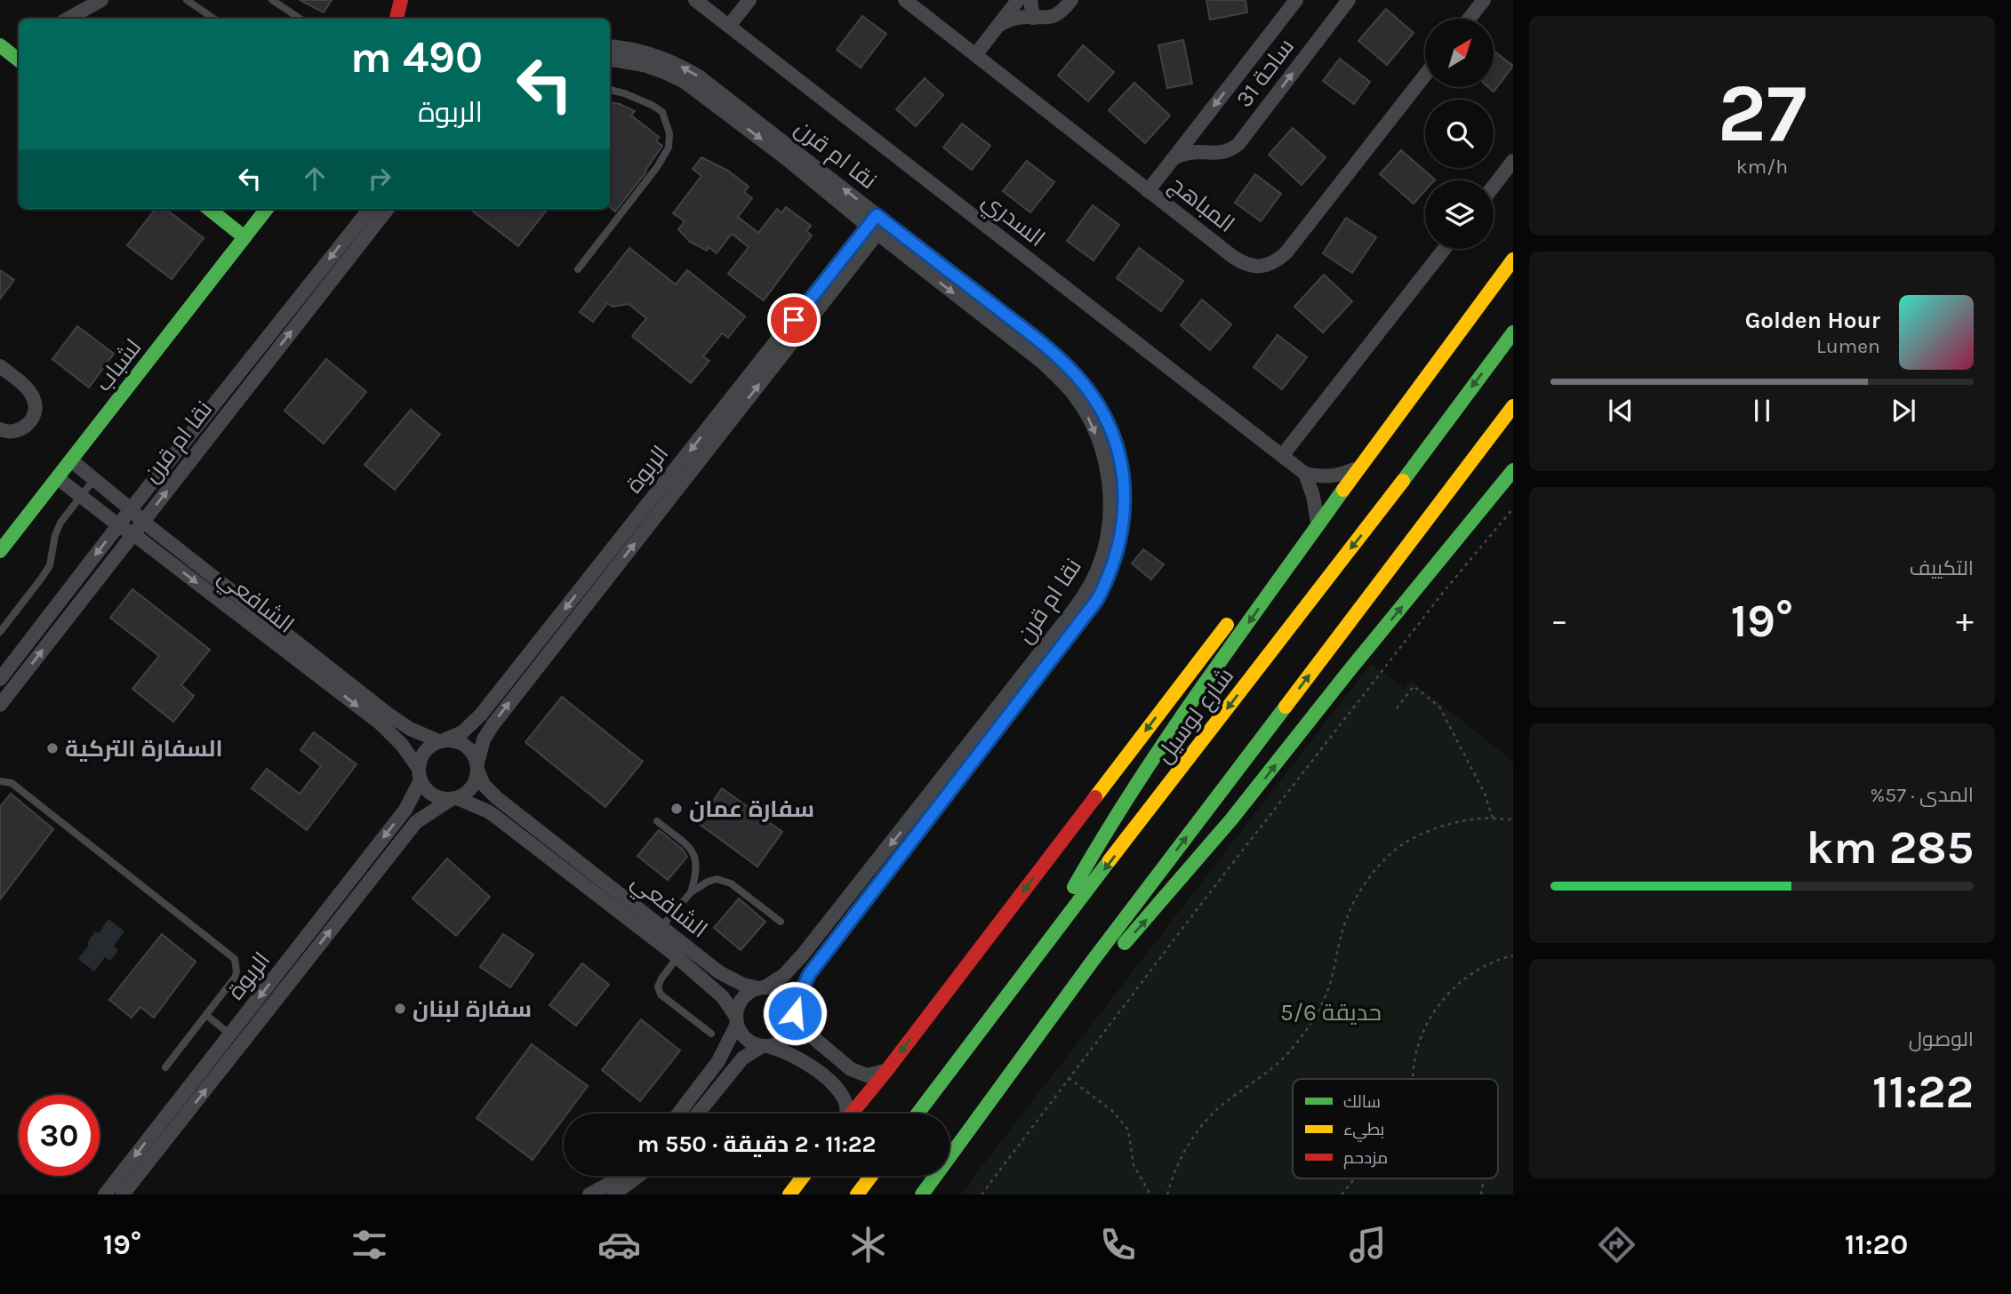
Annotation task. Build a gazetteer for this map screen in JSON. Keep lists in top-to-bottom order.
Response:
{
  "streets": {
    "main road": ["لشباب", "شارع لوسيل"],
    "street": [
      "ساحة 31",
      "نقا ام قرن",
      "المباهج",
      "السدري",
      "الربوة",
      "الشافعي"
    ]
  },
  "crossings": [
    ["ساحة 31", "المباهج"],
    ["نقا ام قرن", "الربوة"],
    ["نقا ام قرن", "الشافعي"],
    ["لشباب", "الشافعي"],
    ["الربوة", "الشافعي"]
  ],
  "parks": ["حديقة 5/6"],
  "places": ["السفارة التركية", "سفارة عمان", "سفارة لبنان"],
  "legend": ["سالك", "بطيء", "مزدحم"],
  "north": "top right",
  "page": {
    "tile": [
      ["27", "km/h"],
      "التكييف",
      ["المدى · 57%", "285 km"],
      ["الوصول", "11:22"]
    ],
    "turn": ["490 m", "الربوة"],
    "song": ["Golden Hour", "Lumen"],
    "heat": ["−", "19°", "+"],
    "limit": "30",
    "trip": "11:22 · 2 دقيقة · 550 m",
    "tabs": ["11:20", "19°"]
  }
}
